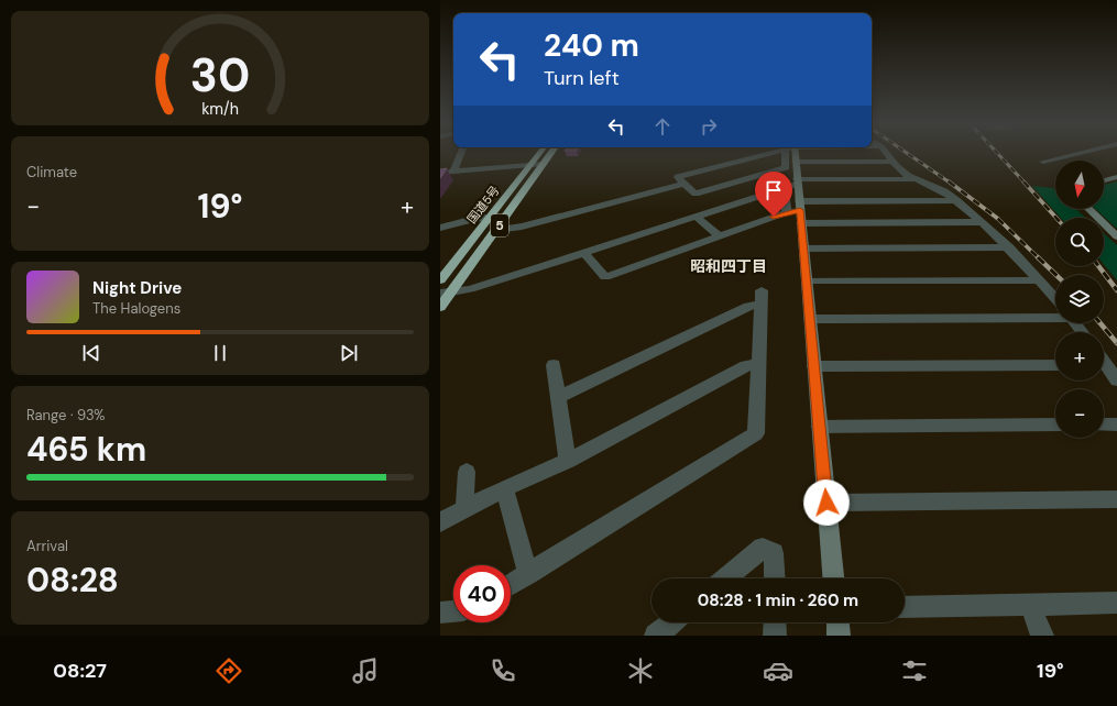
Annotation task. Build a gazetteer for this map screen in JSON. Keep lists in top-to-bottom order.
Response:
{
  "streets": {
    "highway": ["国道5号", "5"]
  },
  "districts": ["昭和四丁目"],
  "north": "bottom",
  "page": {
    "turn": ["240 m", "Turn left"],
    "tile": [
      "Climate",
      ["Range · 93%", "465 km"],
      ["Arrival", "08:28"]
    ],
    "map_buttons": ["+", "−"],
    "heat": ["−", "19°", "+"],
    "song": ["Night Drive", "The Halogens"],
    "limit": "40",
    "trip": "08:28 · 1 min · 260 m",
    "tabs": ["08:27", "19°"],
    "gauge": ["30", "km/h"]
  }
}
